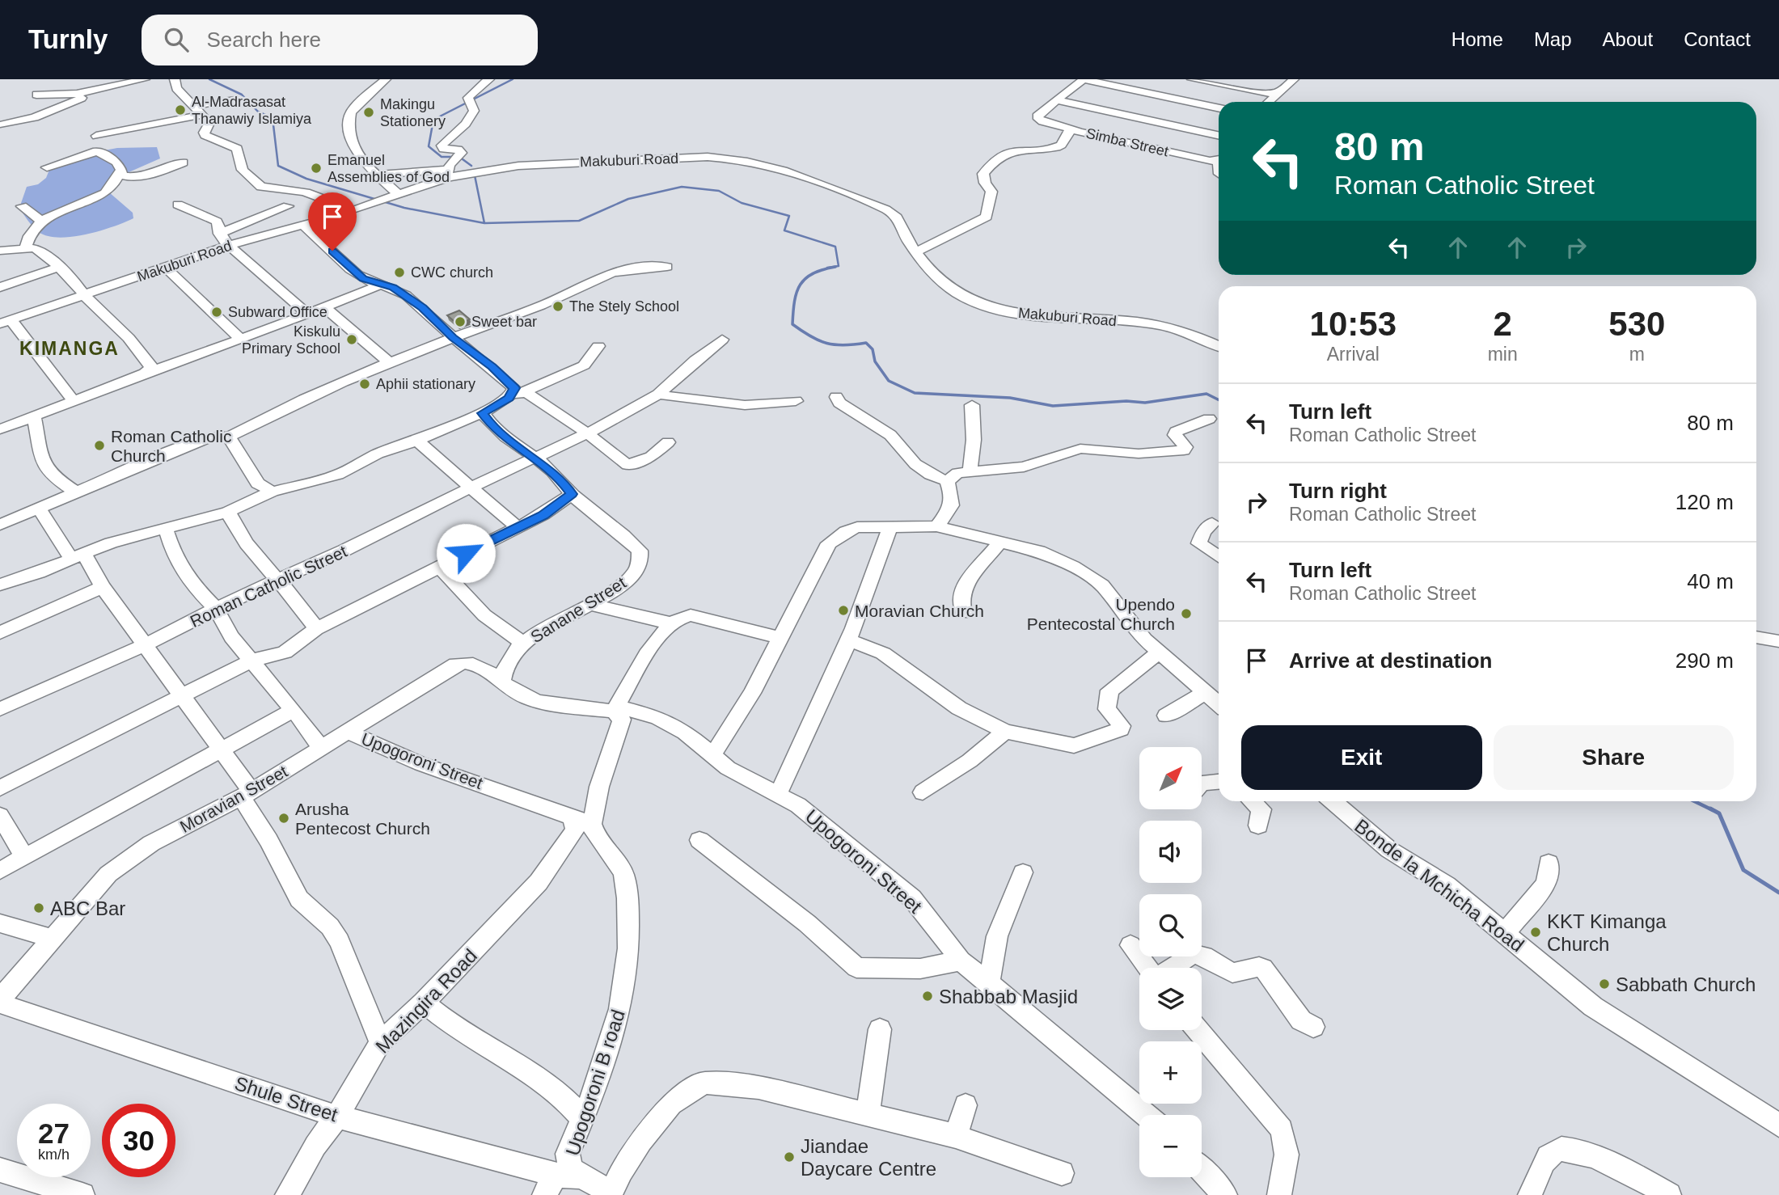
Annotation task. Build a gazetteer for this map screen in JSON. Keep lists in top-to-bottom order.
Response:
{
  "streets": {
    "street": [
      "Simba Street",
      "Makuburi Road",
      "Roman Catholic Street",
      "Sanane Street",
      "Upogoroni Street",
      "Moravian Street",
      "Bonde la Mchicha Road",
      "Mazingira Road",
      "Upogoroni B road",
      "Shule Street"
    ]
  },
  "crossings": [
    ["Simba Street", "Makuburi Road"],
    ["Sanane Street", "Upogoroni Street"],
    ["Sanane Street", "Moravian Street"],
    ["Upogoroni Street", "Moravian Street"],
    ["Upogoroni Street", "Mazingira Road"],
    ["Upogoroni Street", "Upogoroni B road"],
    ["Moravian Street", "Shule Street"],
    ["Mazingira Road", "Upogoroni B road"],
    ["Mazingira Road", "Shule Street"],
    ["Upogoroni B road", "Shule Street"]
  ],
  "districts": ["KIMANGA"],
  "places": [
    "Al-Madrasasat Thanawiy Islamiya",
    "Makingu Stationery",
    "Emanuel Assemblies of God",
    "CWC church",
    "The Stely School",
    "Subward Office",
    "Sweet bar",
    "Kiskulu Primary School",
    "Aphii stationary",
    "Roman Catholic Church",
    "Moravian Church",
    "Upendo Pentecostal Church",
    "Arusha Pentecost Church",
    "ABC Bar",
    "KKT Kimanga Church",
    "Sabbath Church",
    "Shabbab Masjid",
    "Jiandae Daycare Centre"
  ],
  "north": "top right",
  "page": {
    "header": "Turnly",
    "search": "Search here",
    "nav": [
      "Home",
      "Map",
      "About",
      "Contact"
    ],
    "turn": ["80 m", "Roman Catholic Street"],
    "eta": [
      "10:53",
      "Arrival",
      "2",
      "min",
      "530",
      "m"
    ],
    "list": [
      {
        "name": "Turn left",
        "note": "Roman Catholic Street",
        "value": "80 m"
      },
      {
        "name": "Turn right",
        "note": "Roman Catholic Street",
        "value": "120 m"
      },
      {
        "name": "Turn left",
        "note": "Roman Catholic Street",
        "value": "40 m"
      },
      {
        "name": "Arrive at destination",
        "value": "290 m"
      }
    ],
    "buttons": ["Exit", "Share"],
    "map_buttons": ["+", "−"],
    "speed": "27 km/h",
    "limit": "30"
  }
}
